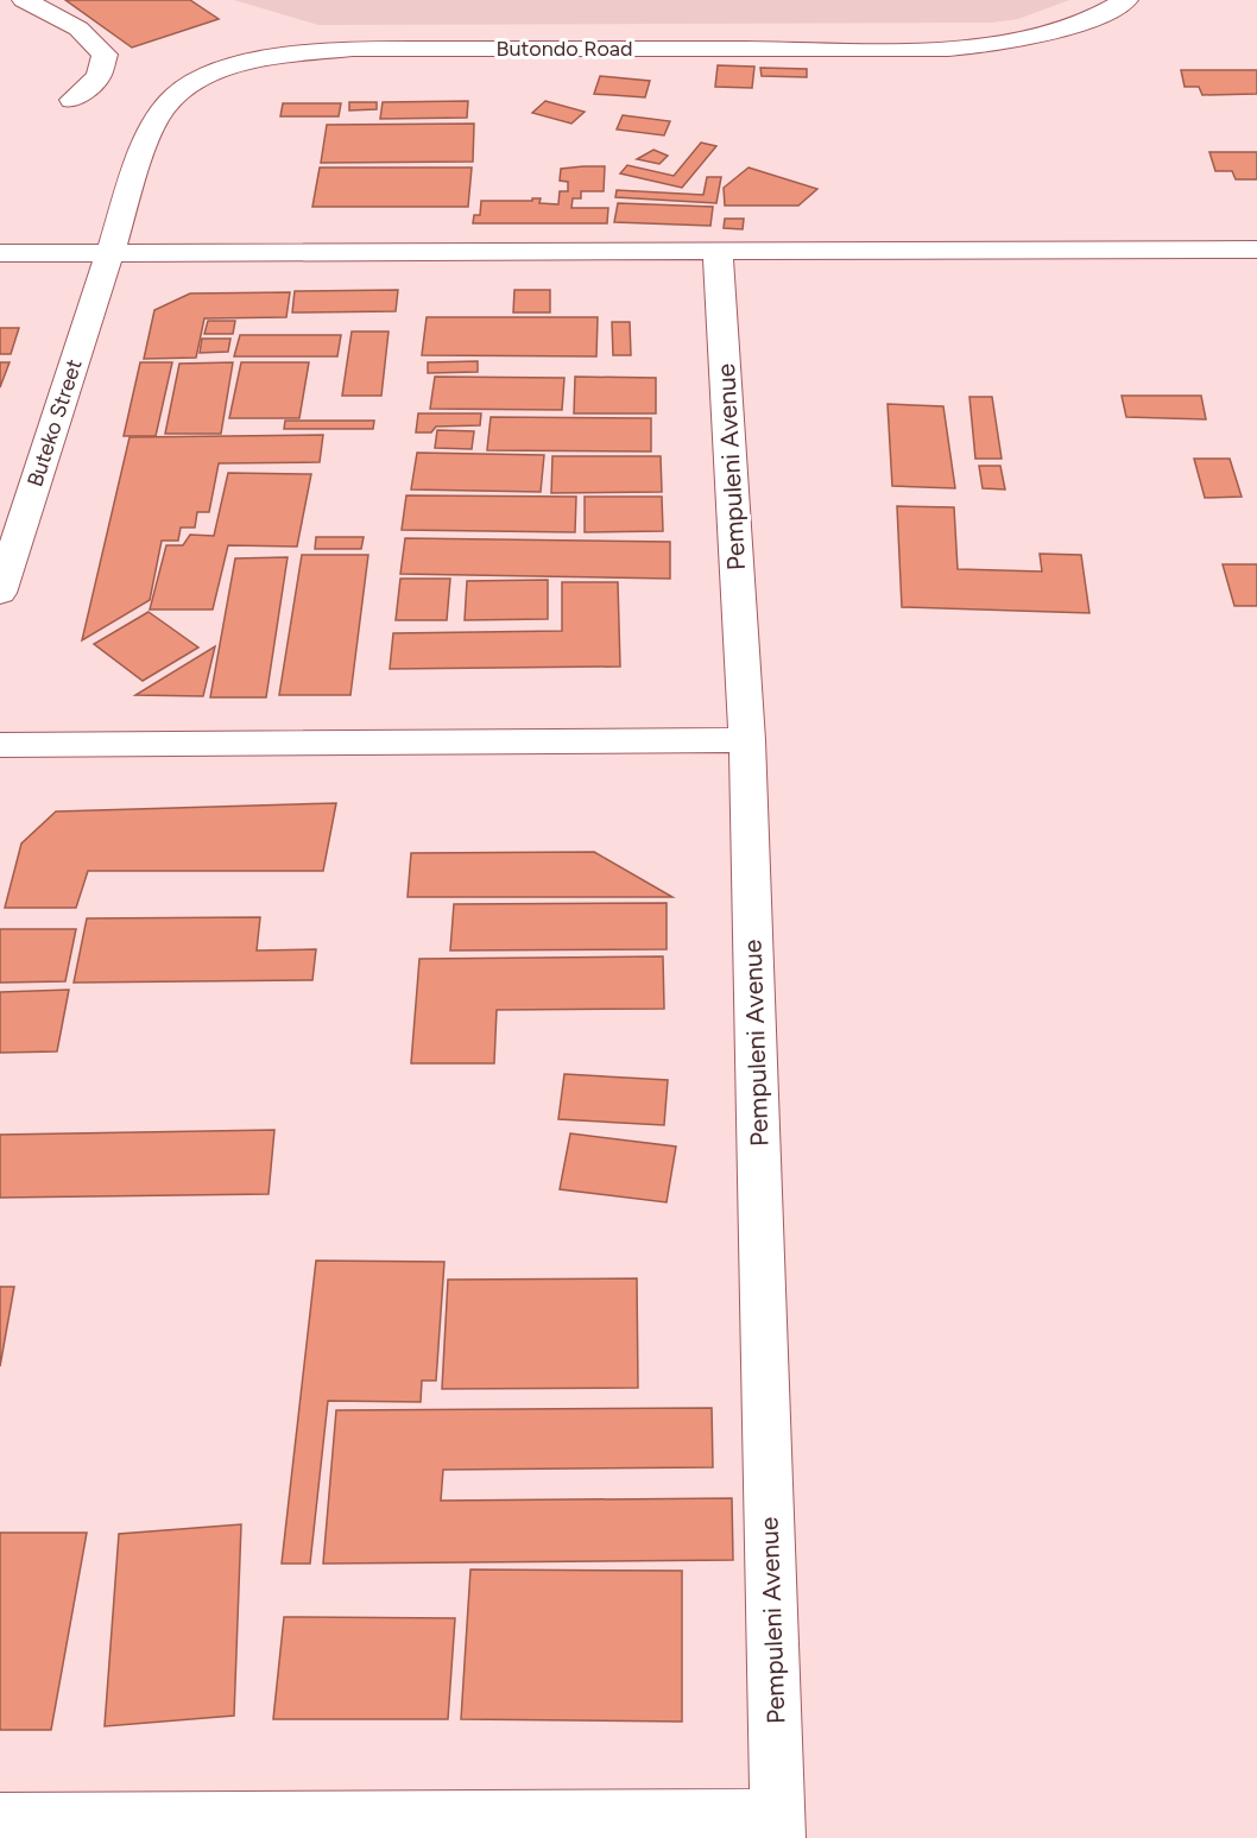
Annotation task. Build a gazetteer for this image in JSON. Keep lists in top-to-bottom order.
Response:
{
  "streets": {
    "street": ["Butondo Road", "Buteko Street", "Pempuleni Avenue"]
  },
  "crossings": [
    ["Butondo Road", "Buteko Street"]
  ]
}
